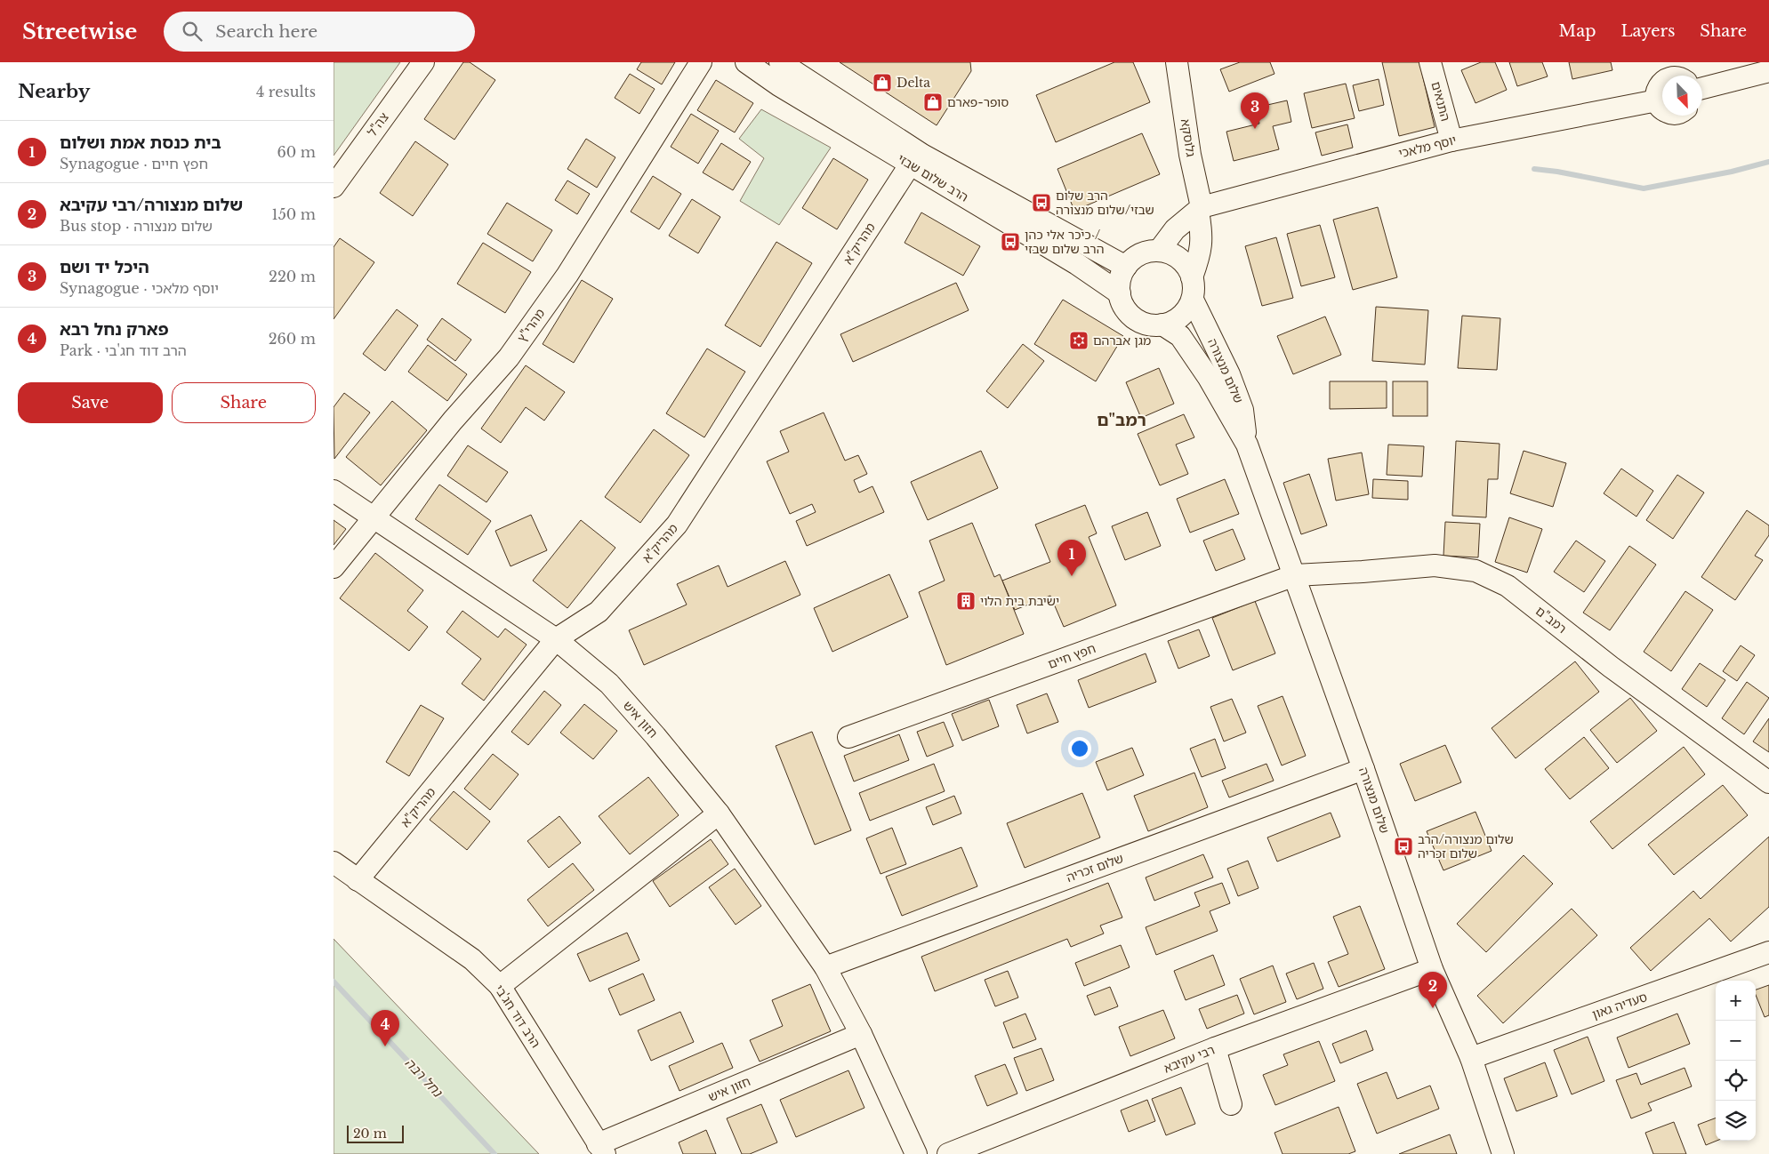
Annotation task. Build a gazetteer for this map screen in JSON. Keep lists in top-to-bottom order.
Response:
{
  "streets": {
    "street": [
      "התנאים",
      "צה\"ל",
      "גלוסקא",
      "יוסף מלאכי",
      "הרב שלום שבזי",
      "מהריק\"א",
      "מהרי\"ץ",
      "שלום מנצורה",
      "רמב\"ם",
      "חפץ חיים",
      "חזון איש",
      "שלום זכריה",
      "סעדיה גאון",
      "הרב דוד חג'בי",
      "רבי עקיבא"
    ]
  },
  "crossings": [
    ["התנאים", "יוסף מלאכי"],
    ["גלוסקא", "יוסף מלאכי"],
    ["גלוסקא", "הרב שלום שבזי"],
    ["גלוסקא", "שלום מנצורה"],
    ["הרב שלום שבזי", "מהריק\"א"],
    ["הרב שלום שבזי", "שלום מנצורה"],
    ["מהריק\"א", "חזון איש"],
    ["מהריק\"א", "הרב דוד חג'בי"],
    ["מהרי\"ץ", "חזון איש"],
    ["שלום מנצורה", "רמב\"ם"],
    ["שלום מנצורה", "חפץ חיים"],
    ["שלום מנצורה", "שלום זכריה"],
    ["שלום מנצורה", "סעדיה גאון"],
    ["שלום מנצורה", "רבי עקיבא"],
    ["רמב\"ם", "חפץ חיים"],
    ["חזון איש", "שלום זכריה"],
    ["חזון איש", "הרב דוד חג'בי"]
  ],
  "districts": ["רמב\"ם"],
  "water": ["נחל רבה"],
  "places": {
    "shop": ["Delta", "סופר-פארם"],
    "bus stop": ["הרב שלום שבזי/שלום מנצורה", "כיכר אלי כהן / הרב שלום שבזי", "שלום מנצורה/הרב שלום זכריה"],
    "synagogue": ["מגן אברהם"],
    "building": ["ישיבת בית הלוי"]
  },
  "scale_bar": "20 m",
  "north": "bottom right",
  "page": {
    "header": "Streetwise",
    "search": "Search here",
    "nav": ["Map", "Layers", "Share"],
    "heading": ["Nearby", "4 results"],
    "pins": [
      "3",
      "1",
      "2",
      "4"
    ],
    "list": [
      {
        "mark": "1",
        "name": "בית כנסת אמת ושלום",
        "note": "Synagogue · חפץ חיים",
        "value": "60 m"
      },
      {
        "mark": "2",
        "name": "שלום מנצורה/רבי עקיבא",
        "note": "Bus stop · שלום מנצורה",
        "value": "150 m"
      },
      {
        "mark": "3",
        "name": "היכל יד ושם",
        "note": "Synagogue · יוסף מלאכי",
        "value": "220 m"
      },
      {
        "mark": "4",
        "name": "פארק נחל רבא",
        "note": "Park · הרב דוד חג'בי",
        "value": "260 m"
      }
    ],
    "buttons": ["Save", "Share"],
    "map_buttons": ["+", "−"],
    "scale": "20 m"
  }
}
